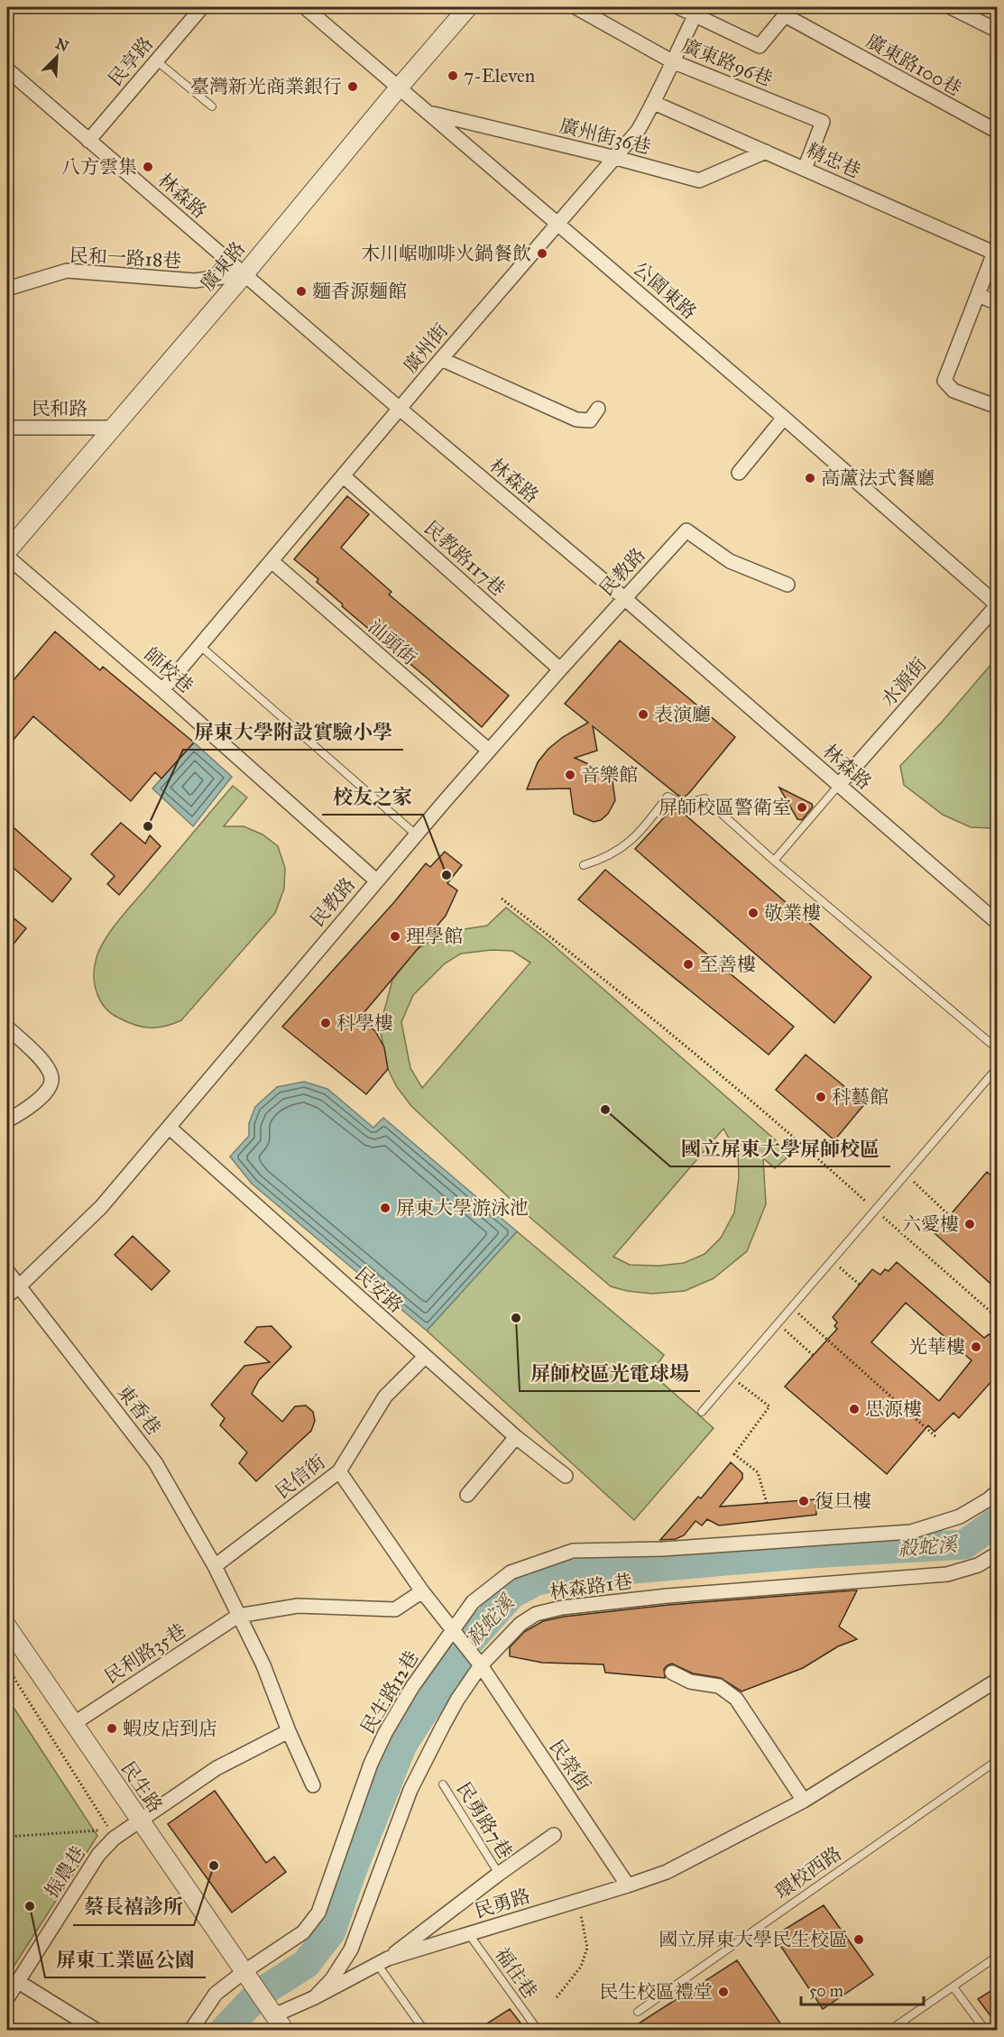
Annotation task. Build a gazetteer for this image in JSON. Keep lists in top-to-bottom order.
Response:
{
  "streets": {
    "street": [
      "民享路",
      "廣東路96巷",
      "廣東路100巷",
      "廣州街36巷",
      "精忠巷",
      "林森路",
      "民和一路18巷",
      "廣東路",
      "公園東路",
      "廣州街",
      "民和路",
      "民教路117巷",
      "民教路",
      "汕頭街",
      "師校巷",
      "水源街",
      "民安路",
      "東香巷",
      "民信街",
      "林森路1巷",
      "民利路35巷",
      "民生路12巷",
      "民榮街",
      "民生路",
      "振農巷",
      "民勇路"
    ],
    "lane": ["民勇路7巷", "環校西路", "福住巷"]
  },
  "crossings": [
    ["民享路", "林森路"],
    ["廣東路96巷", "精忠巷"],
    ["廣東路96巷", "廣州街"],
    ["廣東路100巷", "廣州街"],
    ["廣州街36巷", "精忠巷"],
    ["廣州街36巷", "公園東路"],
    ["廣州街36巷", "廣州街"],
    ["精忠巷", "廣州街"],
    ["林森路", "民和一路18巷"],
    ["林森路", "廣東路"],
    ["林森路", "廣州街"],
    ["林森路", "民教路"],
    ["林森路", "水源街"],
    ["民和一路18巷", "廣東路"],
    ["廣東路", "公園東路"],
    ["廣東路", "民和路"],
    ["公園東路", "廣州街"],
    ["公園東路", "水源街"],
    ["廣州街", "民教路117巷"],
    ["廣州街", "汕頭街"],
    ["廣州街", "師校巷"],
    ["民教路117巷", "民教路"],
    ["民教路", "汕頭街"],
    ["民教路", "師校巷"],
    ["民教路", "民安路"],
    ["民教路", "東香巷"],
    ["民安路", "民信街"],
    ["東香巷", "民信街"],
    ["林森路1巷", "民榮街"],
    ["林森路1巷", "民勇路"],
    ["民利路35巷", "民生路"],
    ["民生路12巷", "民榮街"],
    ["民生路12巷", "民生路"],
    ["民榮街", "民勇路"],
    ["民生路", "振農巷"],
    ["民生路", "民勇路"],
    ["民勇路7巷", "民勇路"],
    ["民勇路", "福住巷"]
  ],
  "water": ["殺蛇溪"],
  "places": [
    "7-Eleven",
    "臺灣新光商業銀行",
    "八方雲集",
    "木川崌咖啡火鍋餐飲",
    "麵香源麵館",
    "高蘆法式餐廳",
    "表演廳",
    "音樂館",
    "屏師校區警衛室",
    "屏東大學附設實驗小學",
    "校友之家",
    "敬業樓",
    "理學館",
    "至善樓",
    "科學樓",
    "科藝館",
    "國立屏東大學屏師校區",
    "屏東大學游泳池",
    "六愛樓",
    "屏師校區光電球場",
    "光華樓",
    "思源樓",
    "復旦樓",
    "蝦皮店到店",
    "蔡長禧診所",
    "屏東工業區公園",
    "國立屏東大學民生校區",
    "民生校區禮堂"
  ],
  "scale_bar": "50 m",
  "north": "top right"
}
